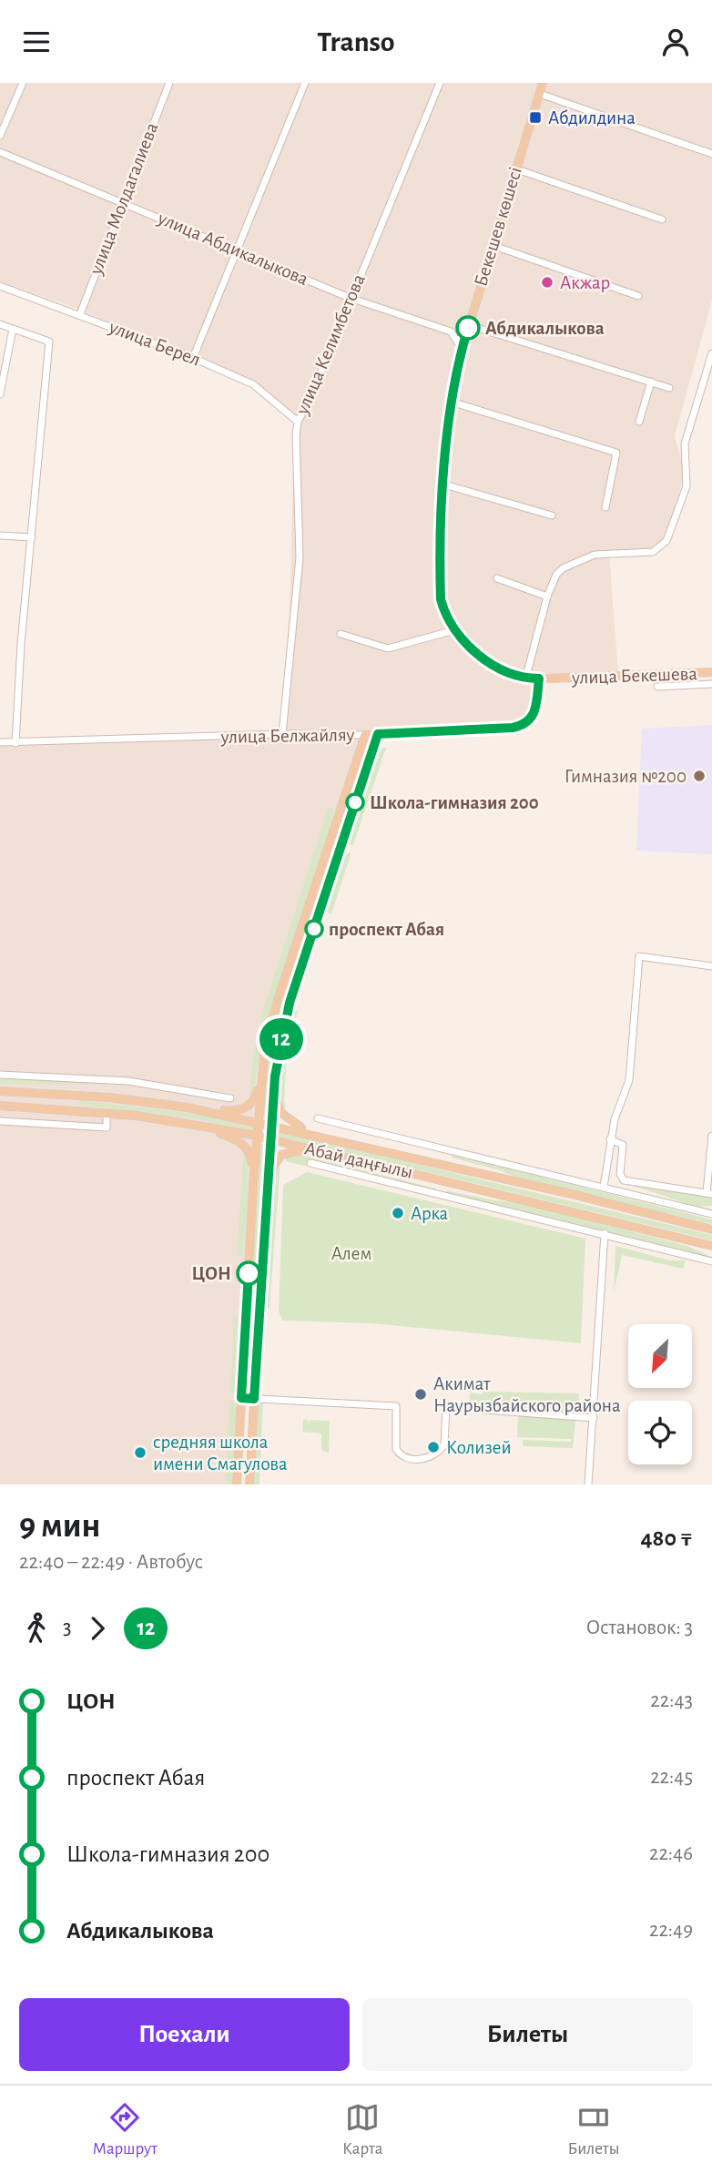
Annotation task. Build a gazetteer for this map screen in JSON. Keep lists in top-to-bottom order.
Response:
{
  "streets": {
    "main road": [
      "Бекешев көшесі",
      "улица Бекешева",
      "улица Белжайляу",
      "Абай даңғылы"
    ],
    "street": [
      "улица Молдагалиева",
      "улица Абдикалыкова",
      "улица Берел",
      "улица Келимбетова"
    ]
  },
  "crossings": [
    ["улица Молдагалиева", "улица Абдикалыкова"],
    ["улица Молдагалиева", "улица Берел"],
    ["Бекешев көшесі", "улица Абдикалыкова"],
    ["Бекешев көшесі", "улица Бекешева"],
    ["улица Абдикалыкова", "улица Келимбетова"],
    ["улица Берел", "улица Келимбетова"],
    ["улица Келимбетова", "улица Белжайляу"],
    ["улица Бекешева", "улица Белжайляу"]
  ],
  "parks": ["Алем"],
  "places": {
    "transit": ["Абдилдина"],
    "other": [
      "Акжар",
      "Абдикалыкова",
      "Гимназия №200",
      "Школа-гимназия 200",
      "проспект Абая",
      "Арка",
      "ЦОН",
      "Акимат Наурызбайского района",
      "Колизей",
      "средняя школа имени Смагулова"
    ]
  },
  "lines": ["bus line 12"],
  "north": "bottom left",
  "page": {
    "header": "Transo",
    "on_map": "12",
    "heading": ["9 мин", "22:40 – 22:49 · Автобус", "480 ₸"],
    "legs": ["3", "12", "Остановок: 3"],
    "list": [
      {
        "name": "ЦОН",
        "value": "22:43"
      },
      {
        "name": "проспект Абая",
        "value": "22:45"
      },
      {
        "name": "Школа-гимназия 200",
        "value": "22:46"
      },
      {
        "name": "Абдикалыкова",
        "value": "22:49"
      }
    ],
    "buttons": ["Поехали", "Билеты"],
    "tabs": ["Маршрут", "Карта", "Билеты"]
  }
}
